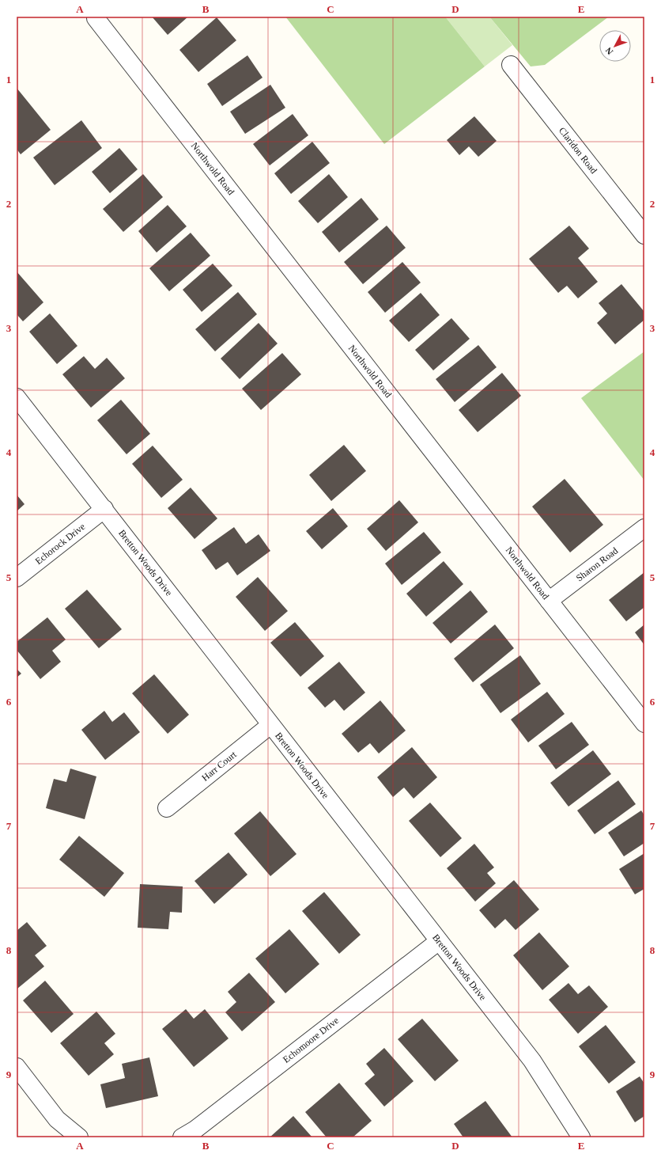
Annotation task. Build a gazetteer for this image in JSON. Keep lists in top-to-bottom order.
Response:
{
  "streets": {
    "street": [
      "Claridon Road",
      "Northwold Road",
      "Echorock Drive",
      "Bretton Woods Drive",
      "Sharon Road",
      "Harr Court",
      "Echomoore Drive"
    ]
  },
  "crossings": [
    ["Northwold Road", "Sharon Road"],
    ["Echorock Drive", "Bretton Woods Drive"],
    ["Bretton Woods Drive", "Harr Court"],
    ["Bretton Woods Drive", "Echomoore Drive"]
  ],
  "north": "bottom left",
  "grid": {
    "columns": [
      "A",
      "B",
      "C",
      "D",
      "E"
    ],
    "rows": [
      "1",
      "2",
      "3",
      "4",
      "5",
      "6",
      "7",
      "8",
      "9"
    ]
  }
}
